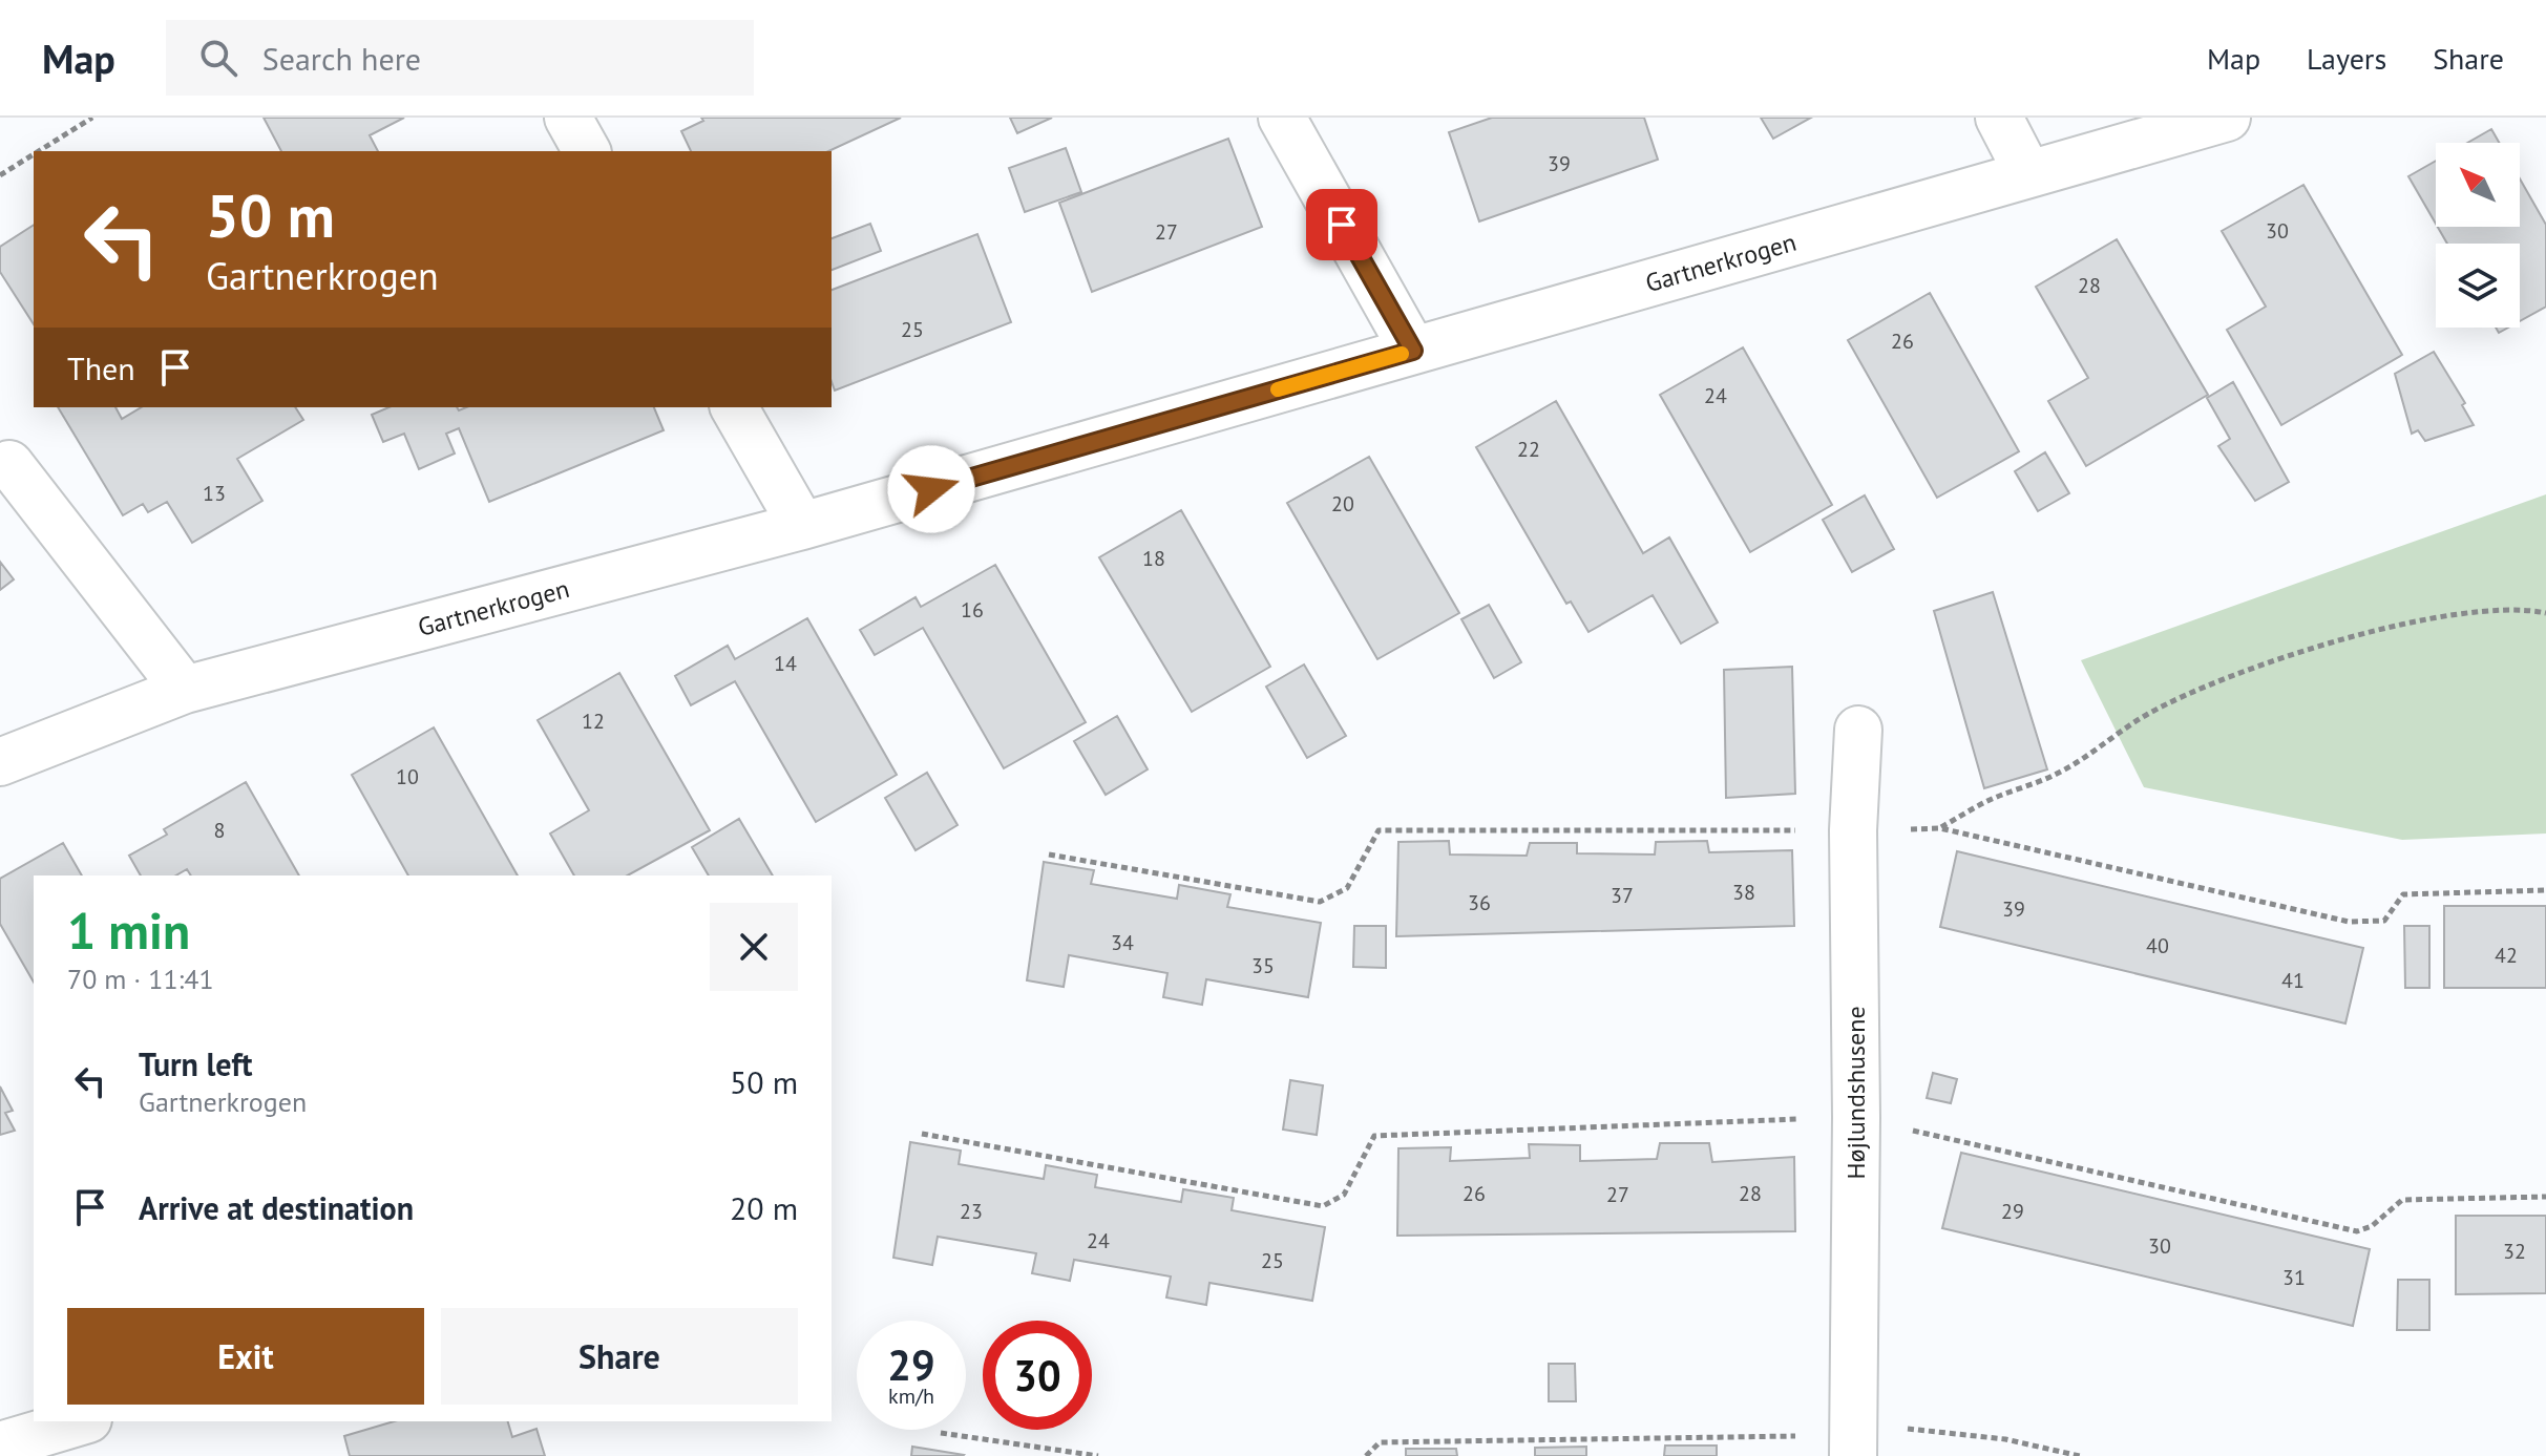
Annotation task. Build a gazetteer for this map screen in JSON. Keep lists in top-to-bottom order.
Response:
{
  "streets": {
    "street": ["Gartnerkrogen", "Højlundshusene"]
  },
  "house_numbers": [
    "39",
    "30",
    "27",
    "28",
    "25",
    "26",
    "24",
    "22",
    "13",
    "20",
    "18",
    "16",
    "14",
    "12",
    "10",
    "8",
    "38",
    "37",
    "36",
    "39",
    "34",
    "40",
    "42",
    "35",
    "41",
    "26",
    "28",
    "27",
    "23",
    "29",
    "24",
    "30",
    "32",
    "25",
    "31"
  ],
  "north": "top left",
  "page": {
    "header": "Map",
    "search": "Search here",
    "nav": ["Map", "Layers", "Share"],
    "turn": ["50 m", "Gartnerkrogen"],
    "then": "Then",
    "heading": ["1 min", "70 m · 11:41"],
    "list": [
      {
        "name": "Turn left",
        "note": "Gartnerkrogen",
        "value": "50 m"
      },
      {
        "name": "Arrive at destination",
        "value": "20 m"
      }
    ],
    "buttons": ["Exit", "Share"],
    "speed": "29 km/h",
    "limit": "30"
  }
}
